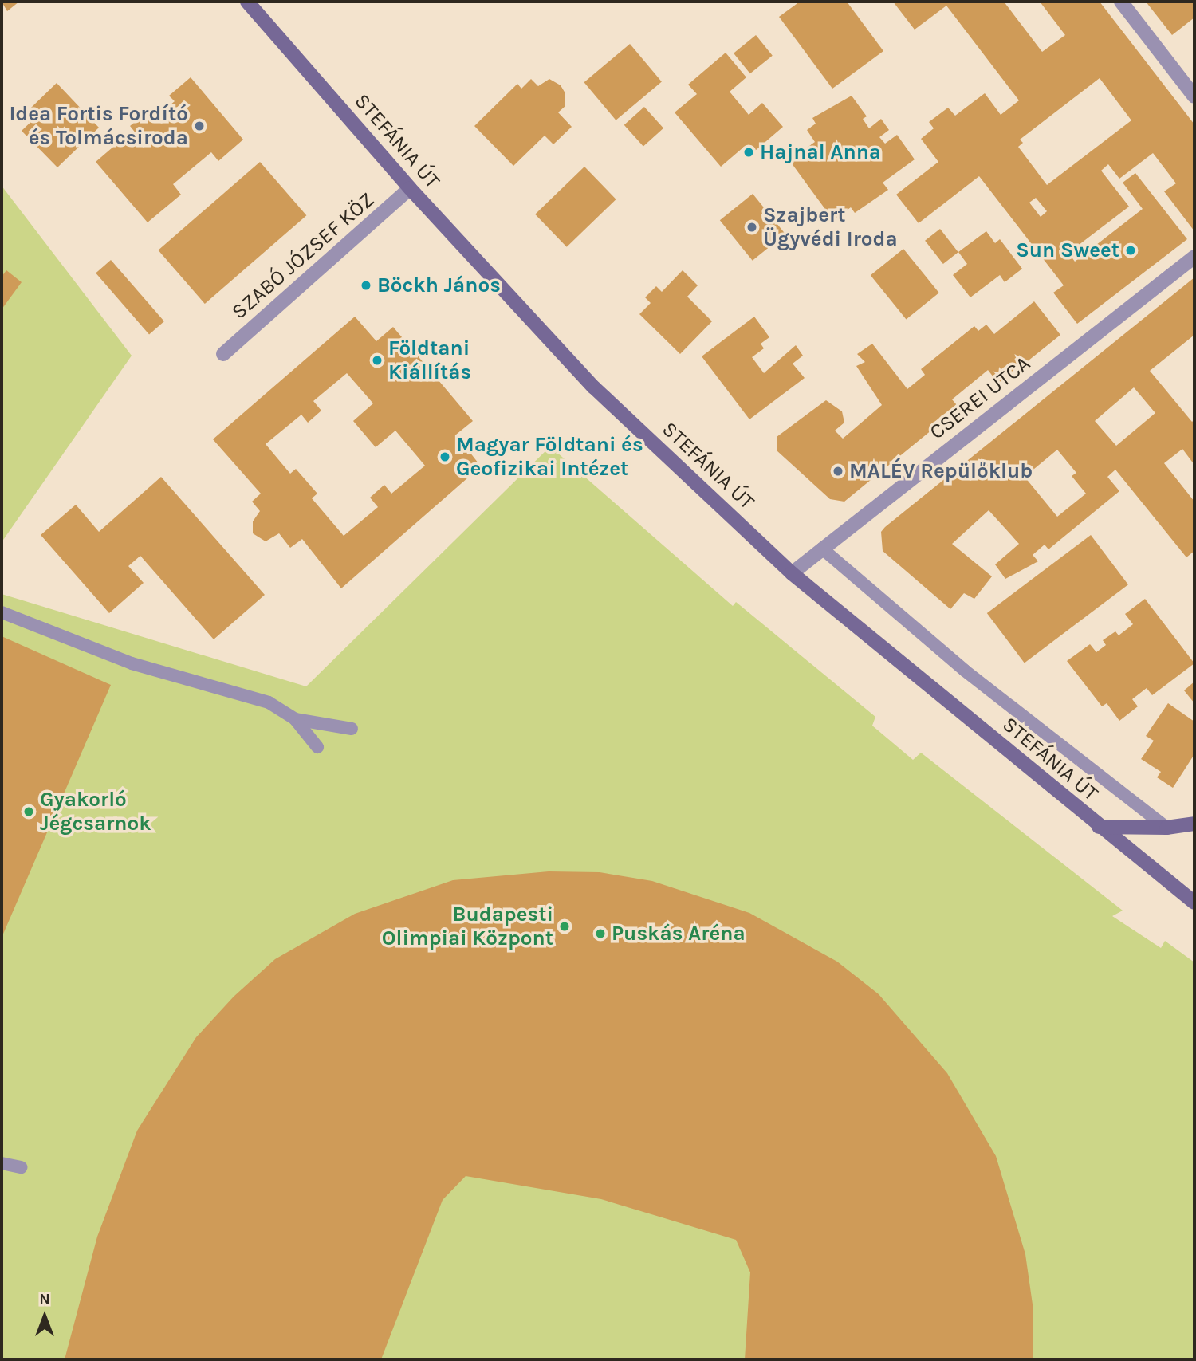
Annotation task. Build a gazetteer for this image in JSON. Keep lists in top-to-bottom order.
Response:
{
  "streets": {
    "street": ["STEFÁNIA ÚT", "SZABÓ JÓZSEF KÖZ", "CSEREI UTCA"]
  },
  "crossings": [
    ["STEFÁNIA ÚT", "SZABÓ JÓZSEF KÖZ"],
    ["STEFÁNIA ÚT", "CSEREI UTCA"]
  ],
  "places": [
    "Idea Fortis Fordító és Tolmácsiroda",
    "Hajnal Anna",
    "Szajbert Ügyvédi Iroda",
    "Sun Sweet",
    "Böckh János",
    "Földtani Kiállítás",
    "Magyar Földtani és Geofizikai Intézet",
    "MALÉV Repülőklub",
    "Gyakorló Jégcsarnok",
    "Budapesti Olimpiai Központ",
    "Puskás Aréna"
  ],
  "north": "top"
}
